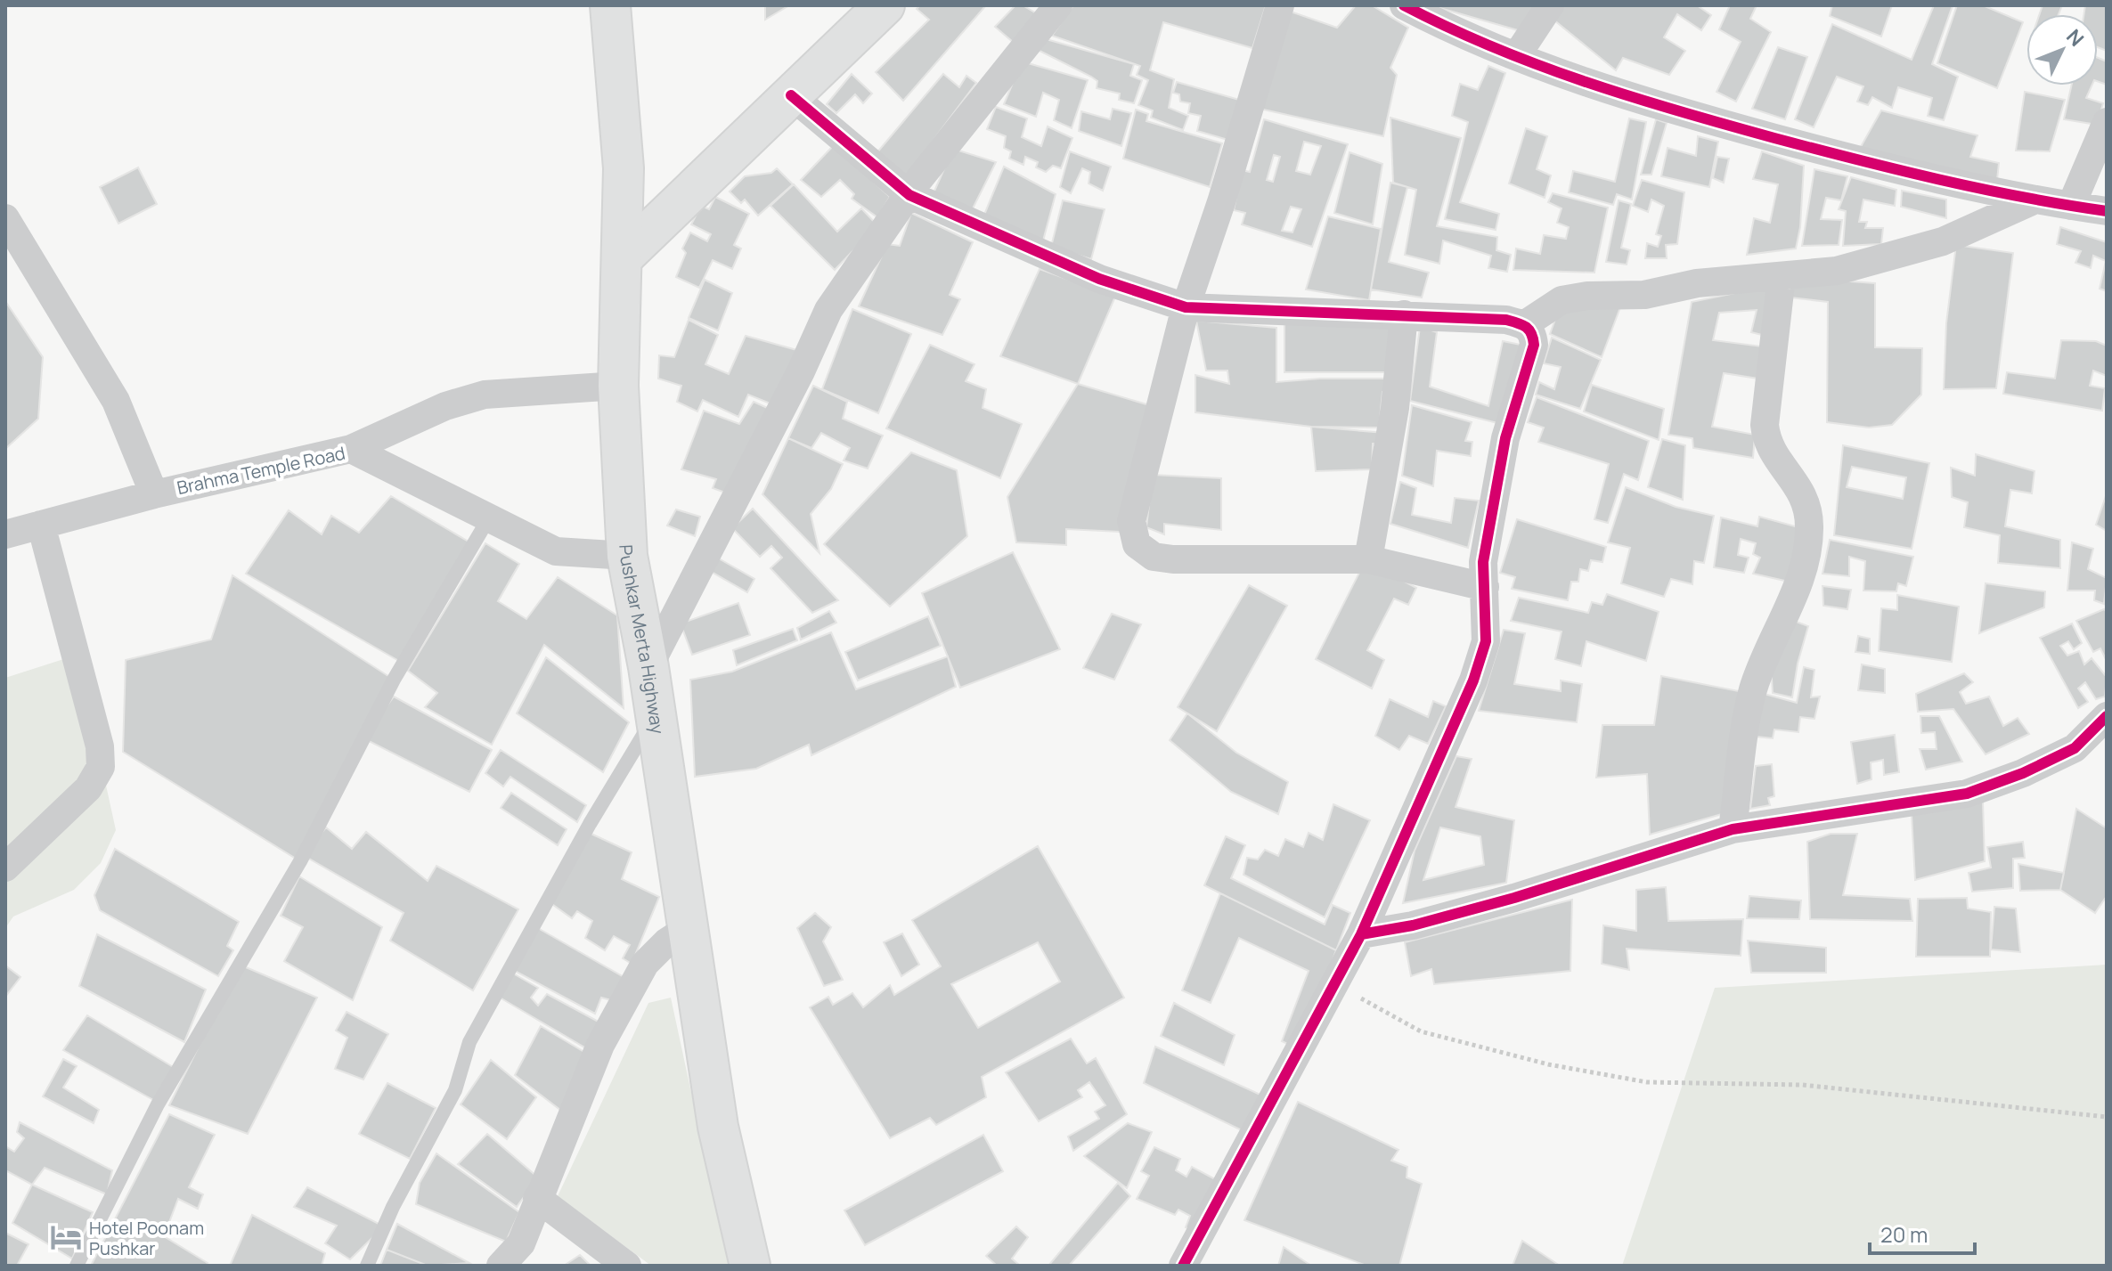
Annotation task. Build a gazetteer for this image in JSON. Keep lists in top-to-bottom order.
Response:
{
  "streets": {
    "main road": ["Pushkar Merta Highway"],
    "street": ["Brahma Temple Road"]
  },
  "crossings": [
    ["Brahma Temple Road", "Pushkar Merta Highway"]
  ],
  "places": {
    "hotel": ["Hotel Poonam Pushkar"]
  },
  "scale_bar": "20 m",
  "north": "top right"
}
